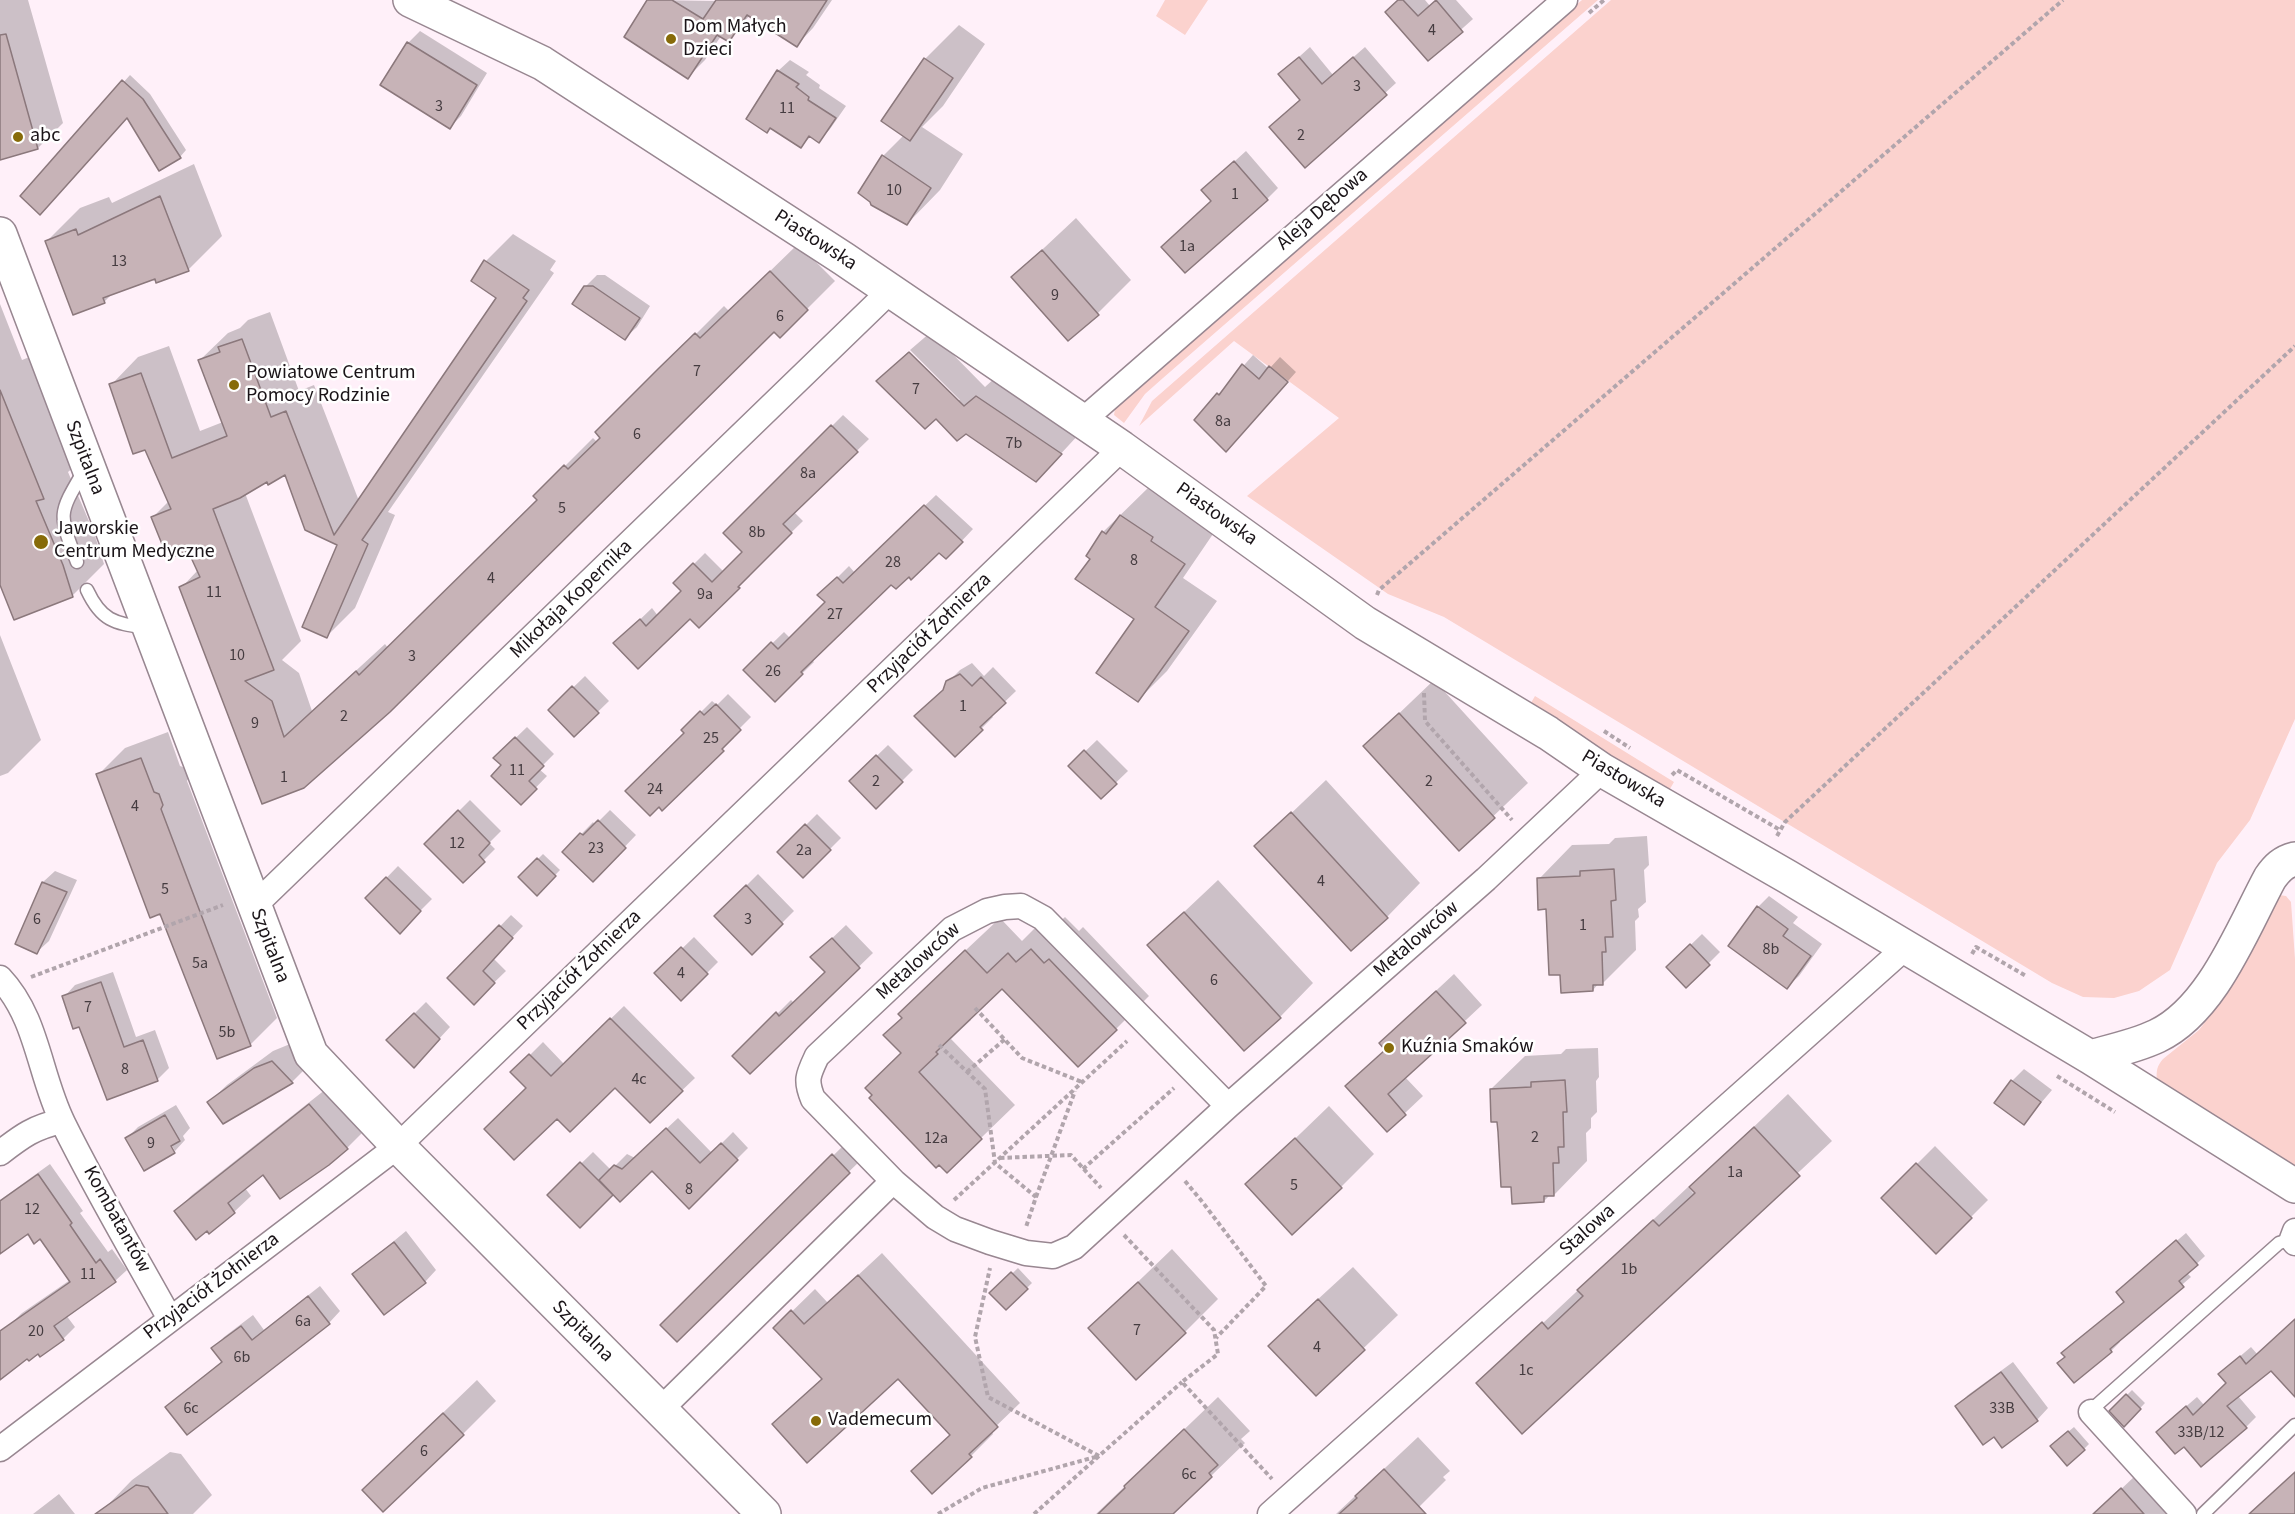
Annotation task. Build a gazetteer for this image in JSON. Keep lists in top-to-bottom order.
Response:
{
  "streets": {
    "street": [
      "Aleja Dębowa",
      "Piastowska",
      "Szpitalna",
      "Mikołaja Kopernika",
      "Przyjaciół Żołnierza",
      "Metalowców",
      "Kombatantów",
      "Stalowa"
    ]
  },
  "crossings": [
    ["Aleja Dębowa", "Piastowska"],
    ["Piastowska", "Mikołaja Kopernika"],
    ["Piastowska", "Przyjaciół Żołnierza"],
    ["Piastowska", "Metalowców"],
    ["Piastowska", "Stalowa"],
    ["Szpitalna", "Mikołaja Kopernika"],
    ["Szpitalna", "Przyjaciół Żołnierza"],
    ["Przyjaciół Żołnierza", "Kombatantów"]
  ],
  "places": [
    "Dom Małych Dzieci",
    "abc",
    "Powiatowe Centrum Pomocy Rodzinie",
    "Jaworskie Centrum Medyczne",
    "Kuźnia Smaków",
    "Vademecum"
  ],
  "house_numbers": [
    "4",
    "3",
    "3",
    "11",
    "2",
    "10",
    "1",
    "1a",
    "13",
    "9",
    "6",
    "7",
    "7",
    "8a",
    "6",
    "7b",
    "8a",
    "5",
    "8b",
    "8",
    "28",
    "4",
    "11",
    "9a",
    "27",
    "10",
    "3",
    "26",
    "1",
    "2",
    "9",
    "25",
    "11",
    "1",
    "2",
    "2",
    "24",
    "4",
    "12",
    "23",
    "2a",
    "4",
    "5",
    "6",
    "3",
    "1",
    "8b",
    "5a",
    "4",
    "6",
    "7",
    "5b",
    "8",
    "4c",
    "2",
    "12a",
    "9",
    "1a",
    "5",
    "8",
    "12",
    "1b",
    "11",
    "6a",
    "7",
    "20",
    "4",
    "6b",
    "1c",
    "6c",
    "33B",
    "33B/12",
    "6",
    "6c"
  ]
}
